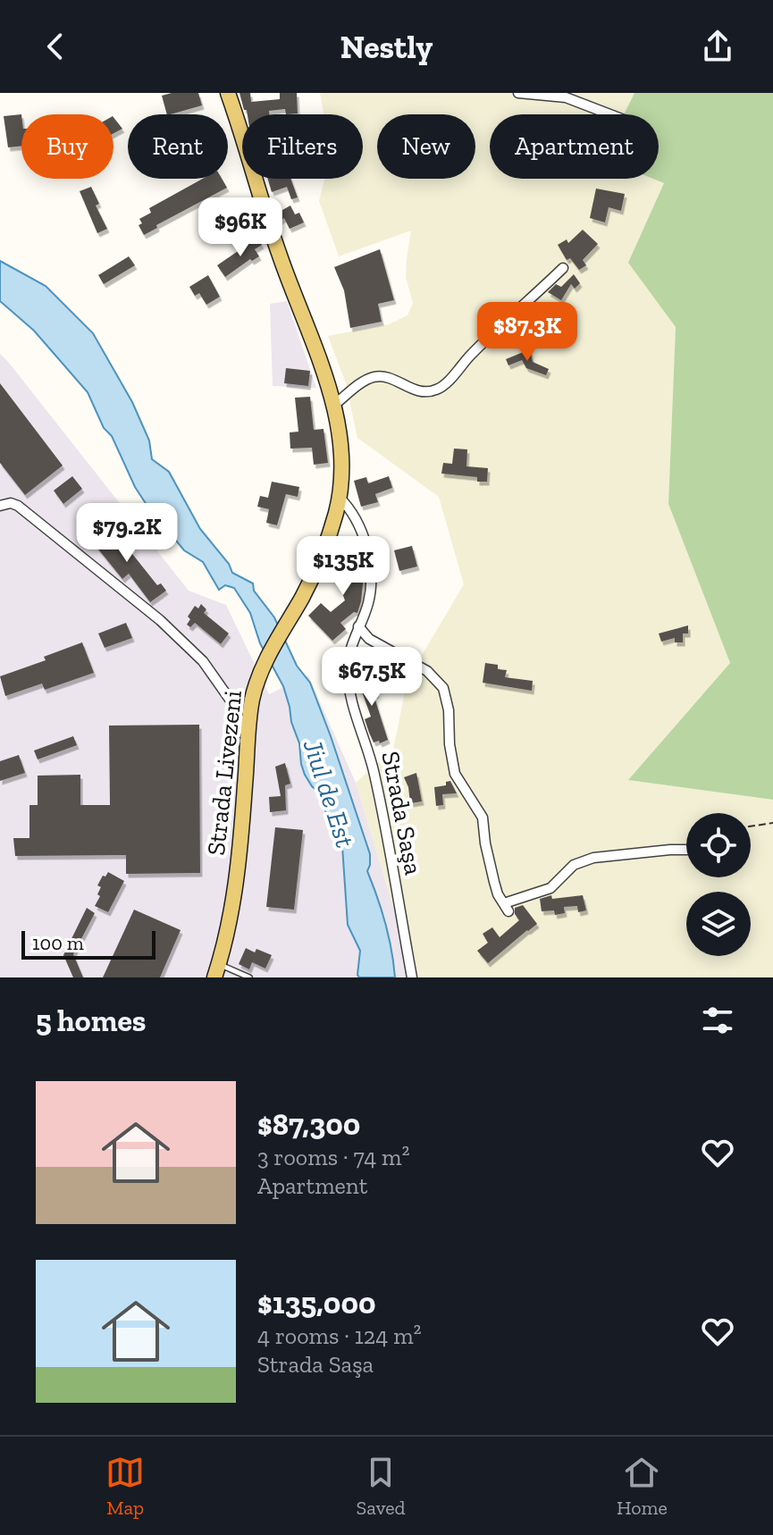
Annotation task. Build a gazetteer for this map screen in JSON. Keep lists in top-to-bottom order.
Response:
{
  "streets": {
    "main road": ["Strada Livezeni"],
    "street": ["Strada Saşa"]
  },
  "crossings": [
    ["Strada Livezeni", "Strada Saşa"]
  ],
  "water": ["Jiul de Est"],
  "scale_bar": "100 m",
  "page": {
    "header": "Nestly",
    "chip": [
      "Buy",
      "Rent",
      "Filters",
      "New",
      "Apartment"
    ],
    "price": [
      "$96K",
      "$87.3K",
      "$79.2K",
      "$135K",
      "$67.5K"
    ],
    "scale": "100 m",
    "heading": "5 homes",
    "list": [
      {
        "name": "$87,300",
        "note": "3 rooms · 74 m² · Apartment"
      },
      {
        "name": "$135,000",
        "note": "4 rooms · 124 m² · Strada Saşa"
      }
    ],
    "tabs": ["Map", "Saved", "Home"]
  }
}
